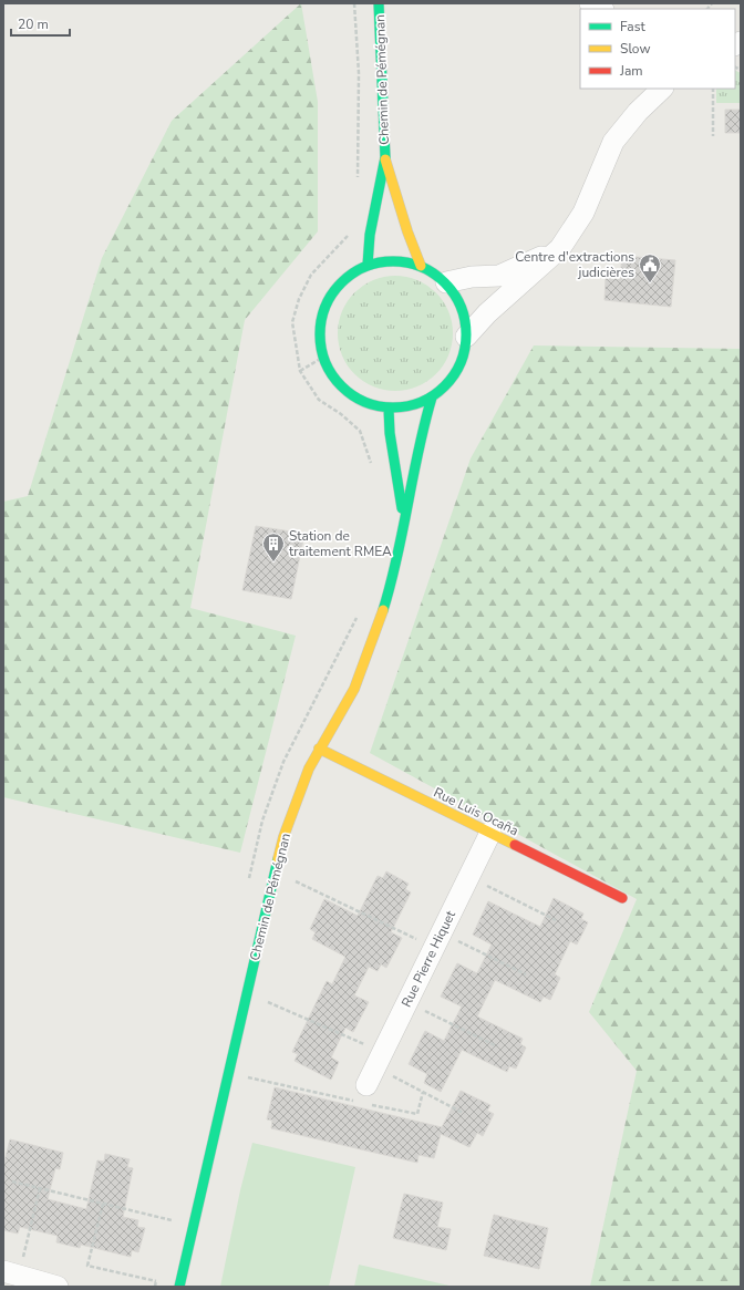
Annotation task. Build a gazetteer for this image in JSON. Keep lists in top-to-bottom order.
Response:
{
  "streets": {
    "street": ["Chemin de Pémégnan", "Rue Luis Ocaña", "Rue Pierre Hiquet"]
  },
  "crossings": [
    ["Chemin de Pémégnan", "Rue Luis Ocaña"],
    ["Rue Luis Ocaña", "Rue Pierre Hiquet"]
  ],
  "places": {
    "public building": ["Centre d'extractions judicières"],
    "building": ["Station de traitement RMEA"]
  },
  "legend": ["Fast", "Slow", "Jam"],
  "scale_bar": "20 m"
}
